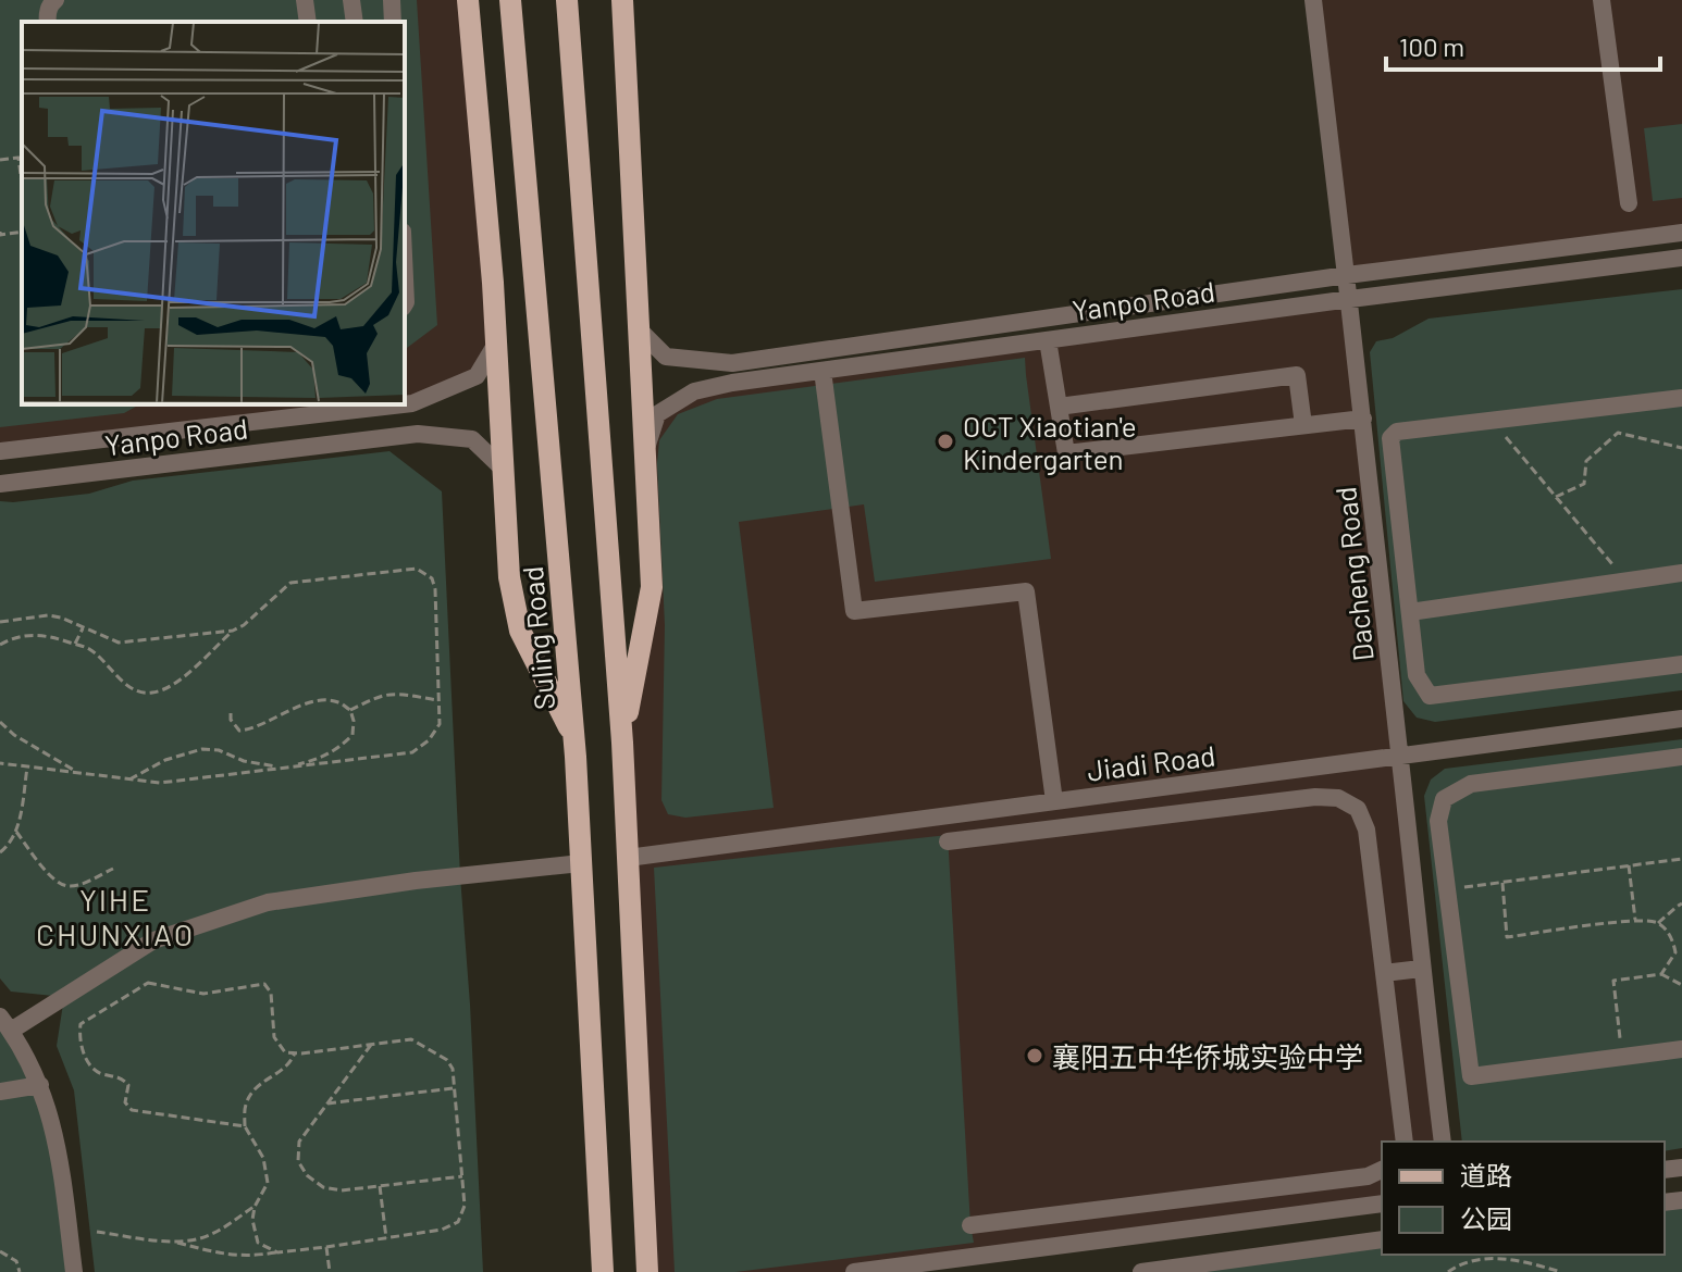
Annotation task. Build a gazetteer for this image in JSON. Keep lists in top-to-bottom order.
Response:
{
  "streets": {
    "main road": ["Suling Road"],
    "street": ["Yanpo Road", "Dacheng Road", "Jiadi Road"]
  },
  "crossings": [
    ["Yanpo Road", "Dacheng Road"],
    ["Dacheng Road", "Jiadi Road"]
  ],
  "districts": ["YIHE CHUNXIAO"],
  "places": ["OCT Xiaotian'e Kindergarten", "襄阳五中华侨城实验中学"],
  "legend": ["道路", "公园"],
  "scale_bar": "100 m"
}
